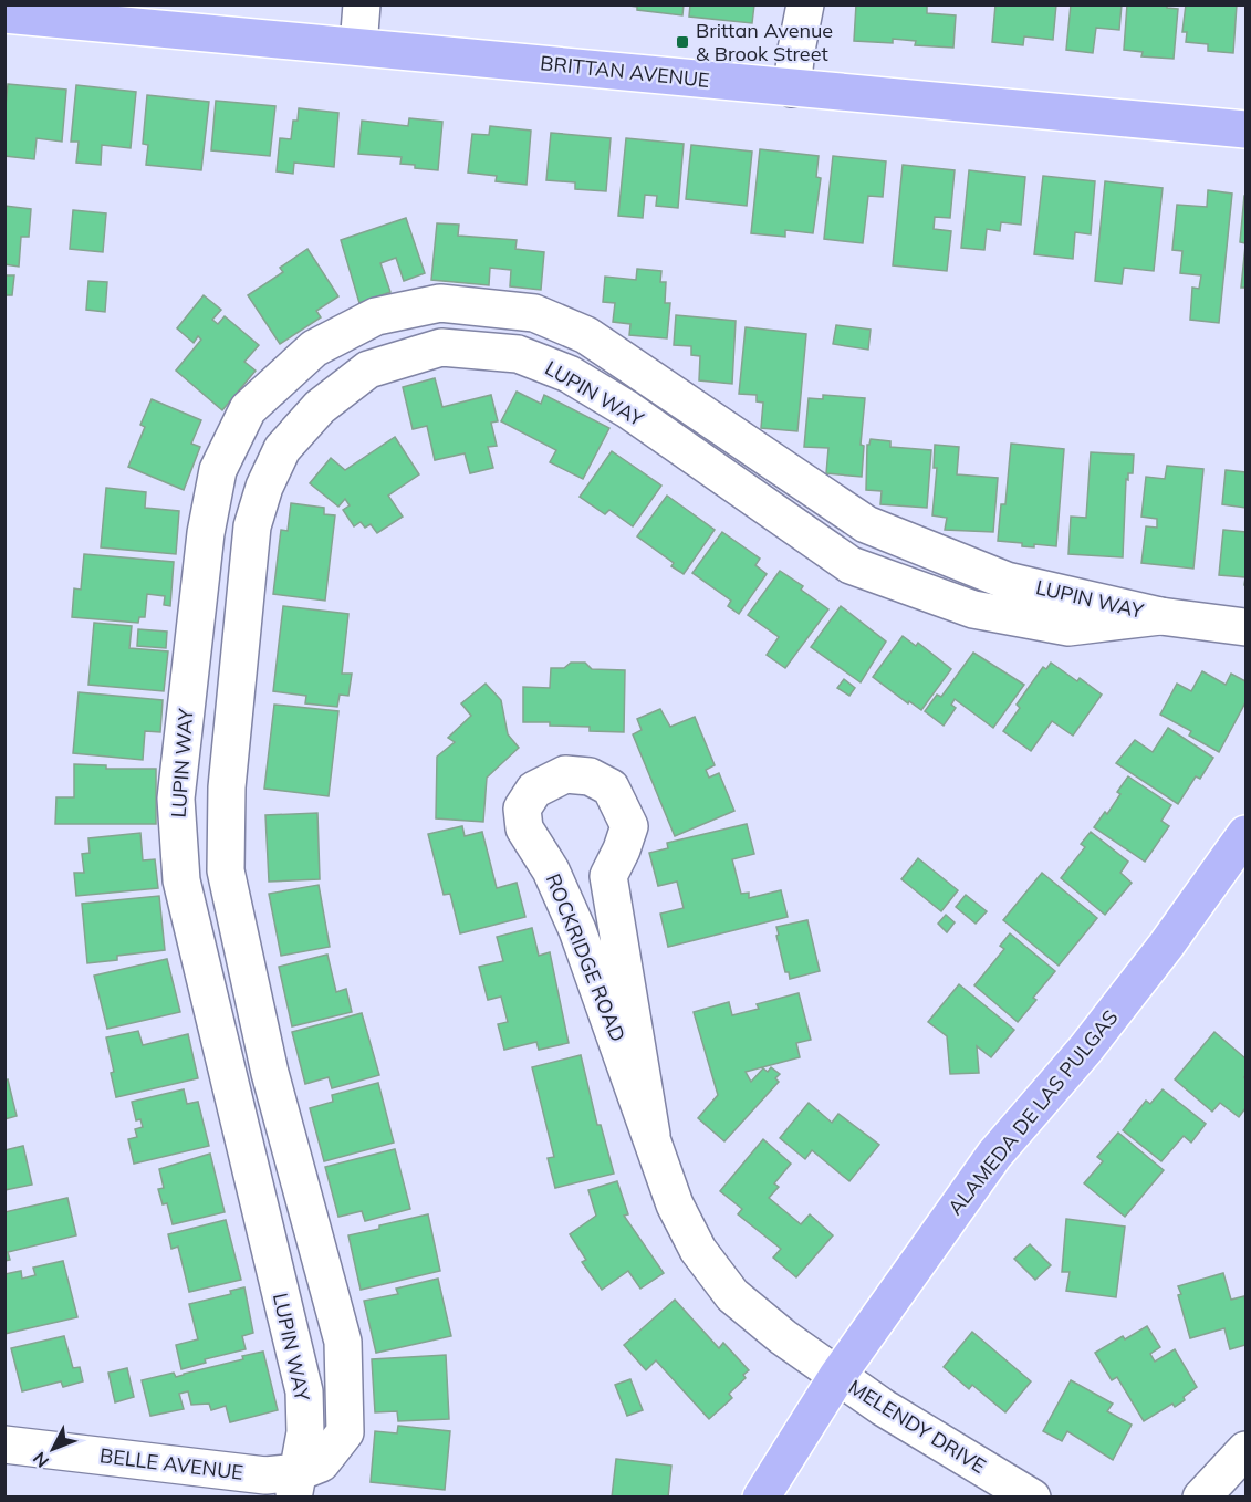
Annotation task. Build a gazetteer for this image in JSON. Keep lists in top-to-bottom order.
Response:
{
  "streets": {
    "main road": ["BRITTAN AVENUE", "ALAMEDA DE LAS PULGAS"],
    "street": [
      "LUPIN WAY",
      "ROCKRIDGE ROAD",
      "MELENDY DRIVE",
      "BELLE AVENUE"
    ]
  },
  "crossings": [
    ["LUPIN WAY", "BELLE AVENUE"],
    ["ROCKRIDGE ROAD", "ALAMEDA DE LAS PULGAS"],
    ["ROCKRIDGE ROAD", "MELENDY DRIVE"],
    ["ALAMEDA DE LAS PULGAS", "MELENDY DRIVE"]
  ],
  "places": {
    "transit": ["Brittan Avenue & Brook Street"]
  },
  "north": "bottom left"
}
